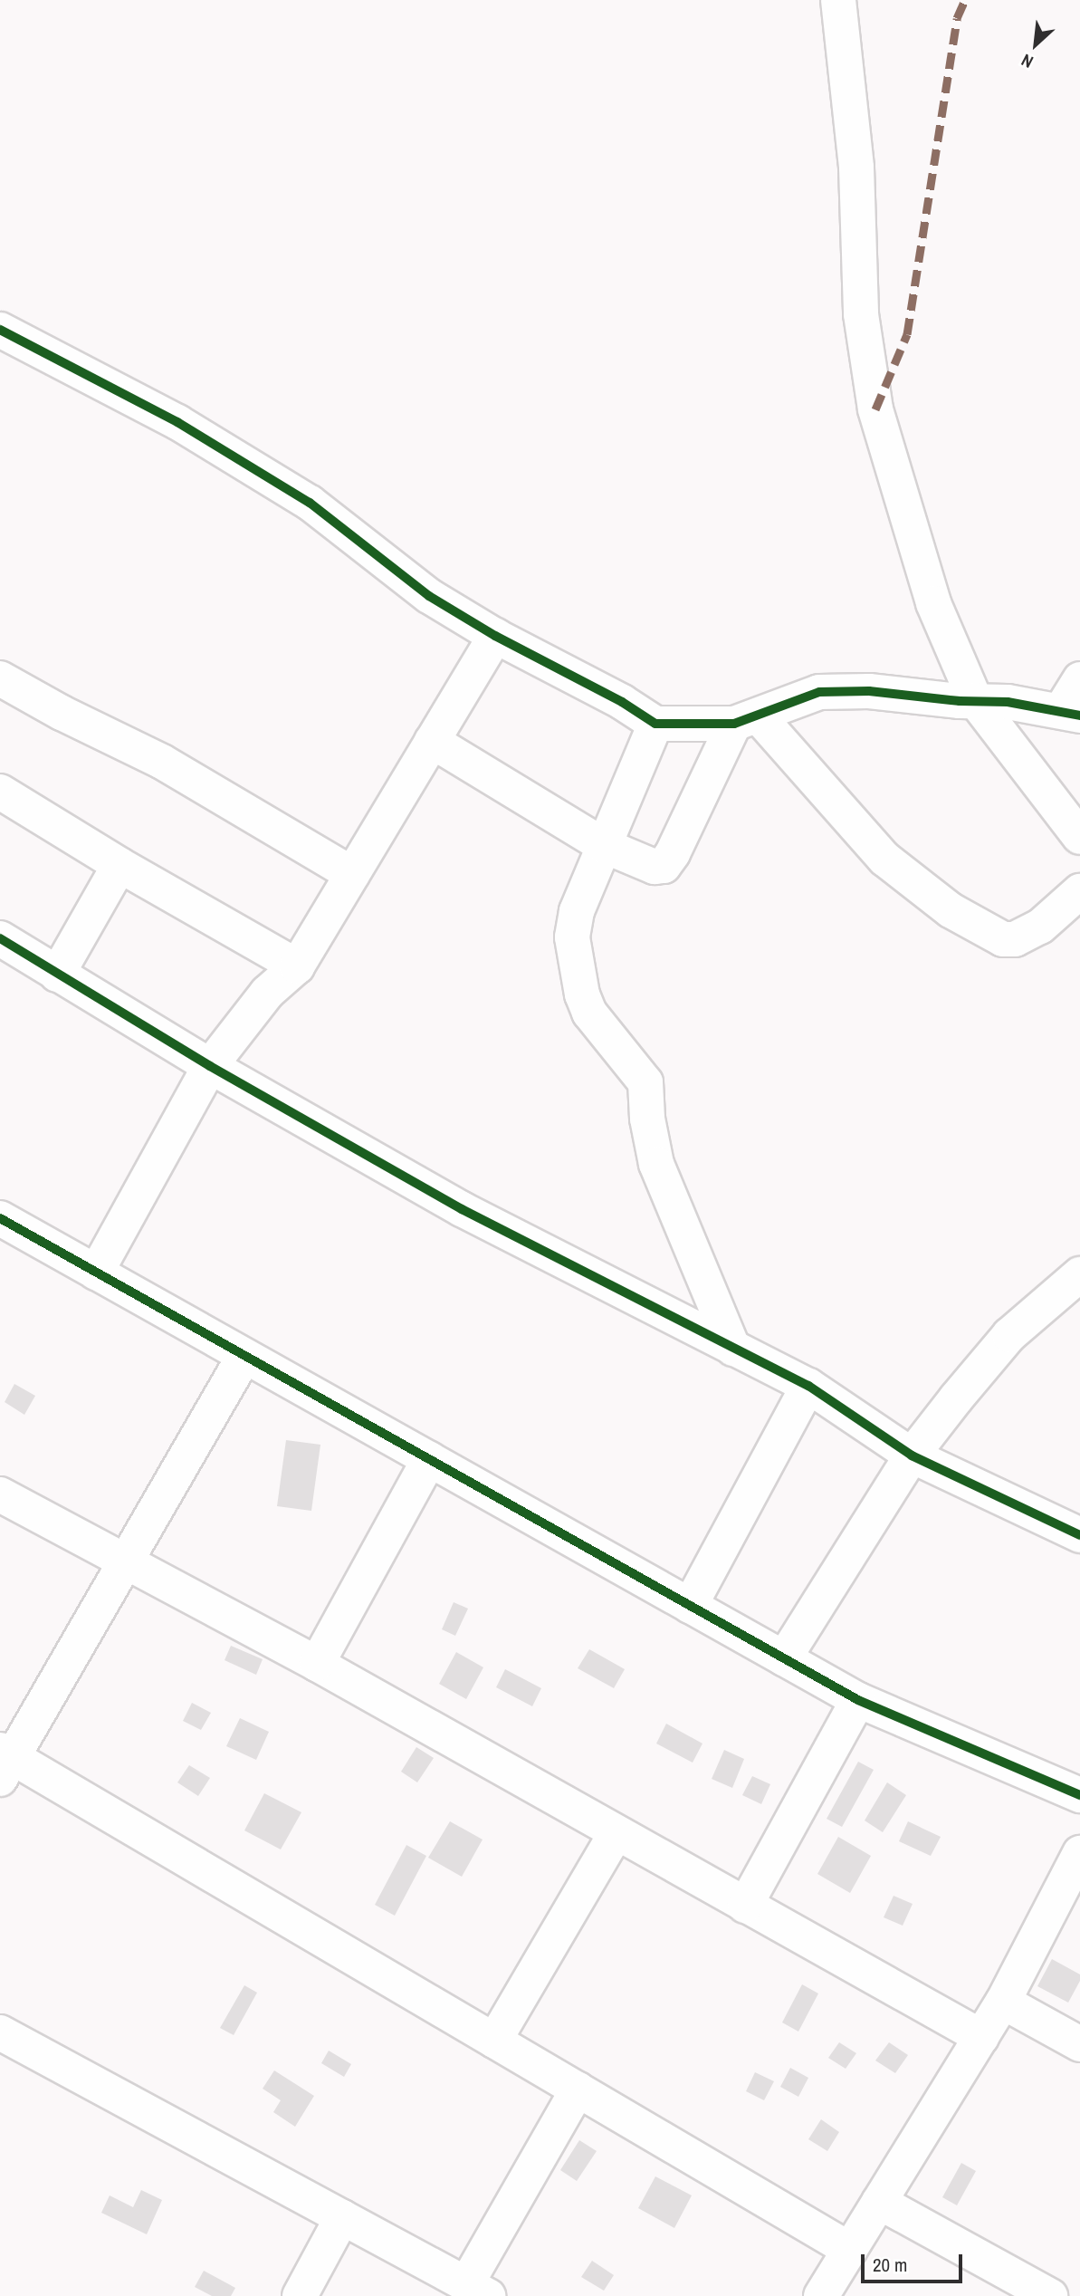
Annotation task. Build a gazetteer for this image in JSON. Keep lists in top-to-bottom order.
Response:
{
  "scale_bar": "20 m",
  "north": "bottom left"
}
